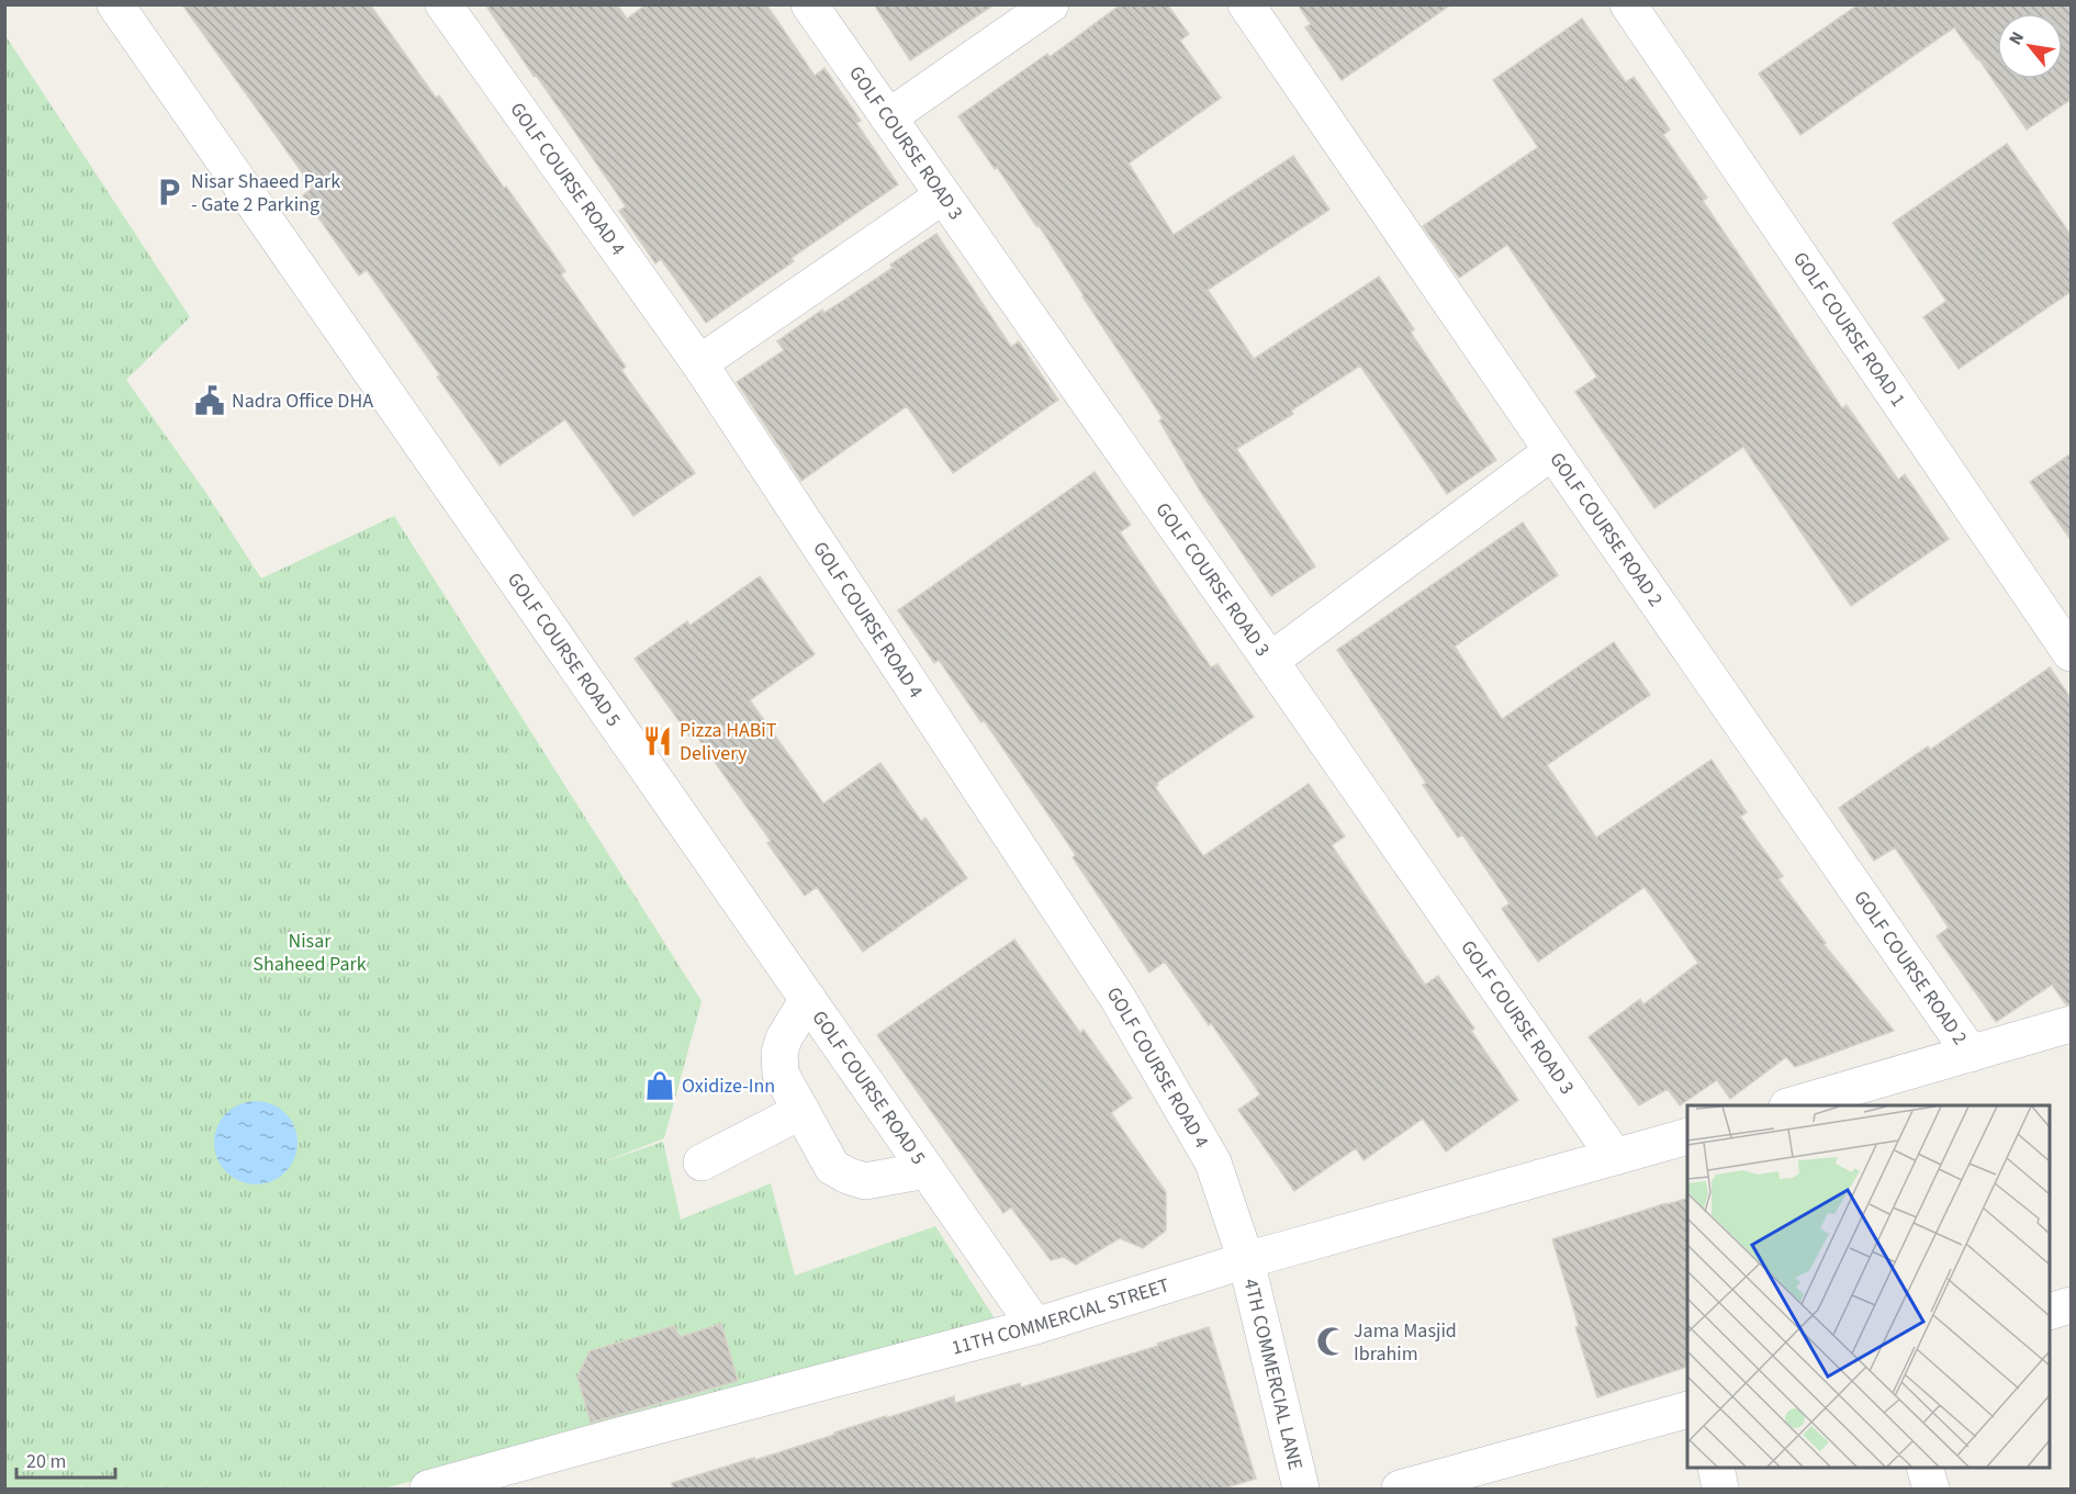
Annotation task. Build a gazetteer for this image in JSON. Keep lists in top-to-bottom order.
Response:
{
  "streets": {
    "street": [
      "GOLF COURSE ROAD 3",
      "GOLF COURSE ROAD 4",
      "GOLF COURSE ROAD 1",
      "GOLF COURSE ROAD 2",
      "GOLF COURSE ROAD 5",
      "11TH COMMERCIAL STREET",
      "4TH COMMERCIAL LANE"
    ]
  },
  "crossings": [
    ["GOLF COURSE ROAD 3", "11TH COMMERCIAL STREET"],
    ["GOLF COURSE ROAD 4", "11TH COMMERCIAL STREET"],
    ["GOLF COURSE ROAD 4", "4TH COMMERCIAL LANE"],
    ["GOLF COURSE ROAD 5", "11TH COMMERCIAL STREET"],
    ["11TH COMMERCIAL STREET", "4TH COMMERCIAL LANE"]
  ],
  "parks": ["Nisar Shaheed Park"],
  "places": {
    "parking": ["Nisar Shaeed Park - Gate 2 Parking"],
    "public building": ["Nadra Office DHA"],
    "restaurant": ["Pizza HABiT Delivery"],
    "shop": ["Oxidize-Inn"],
    "mosque": ["Jama Masjid Ibrahim"]
  },
  "scale_bar": "20 m",
  "north": "top left"
}
